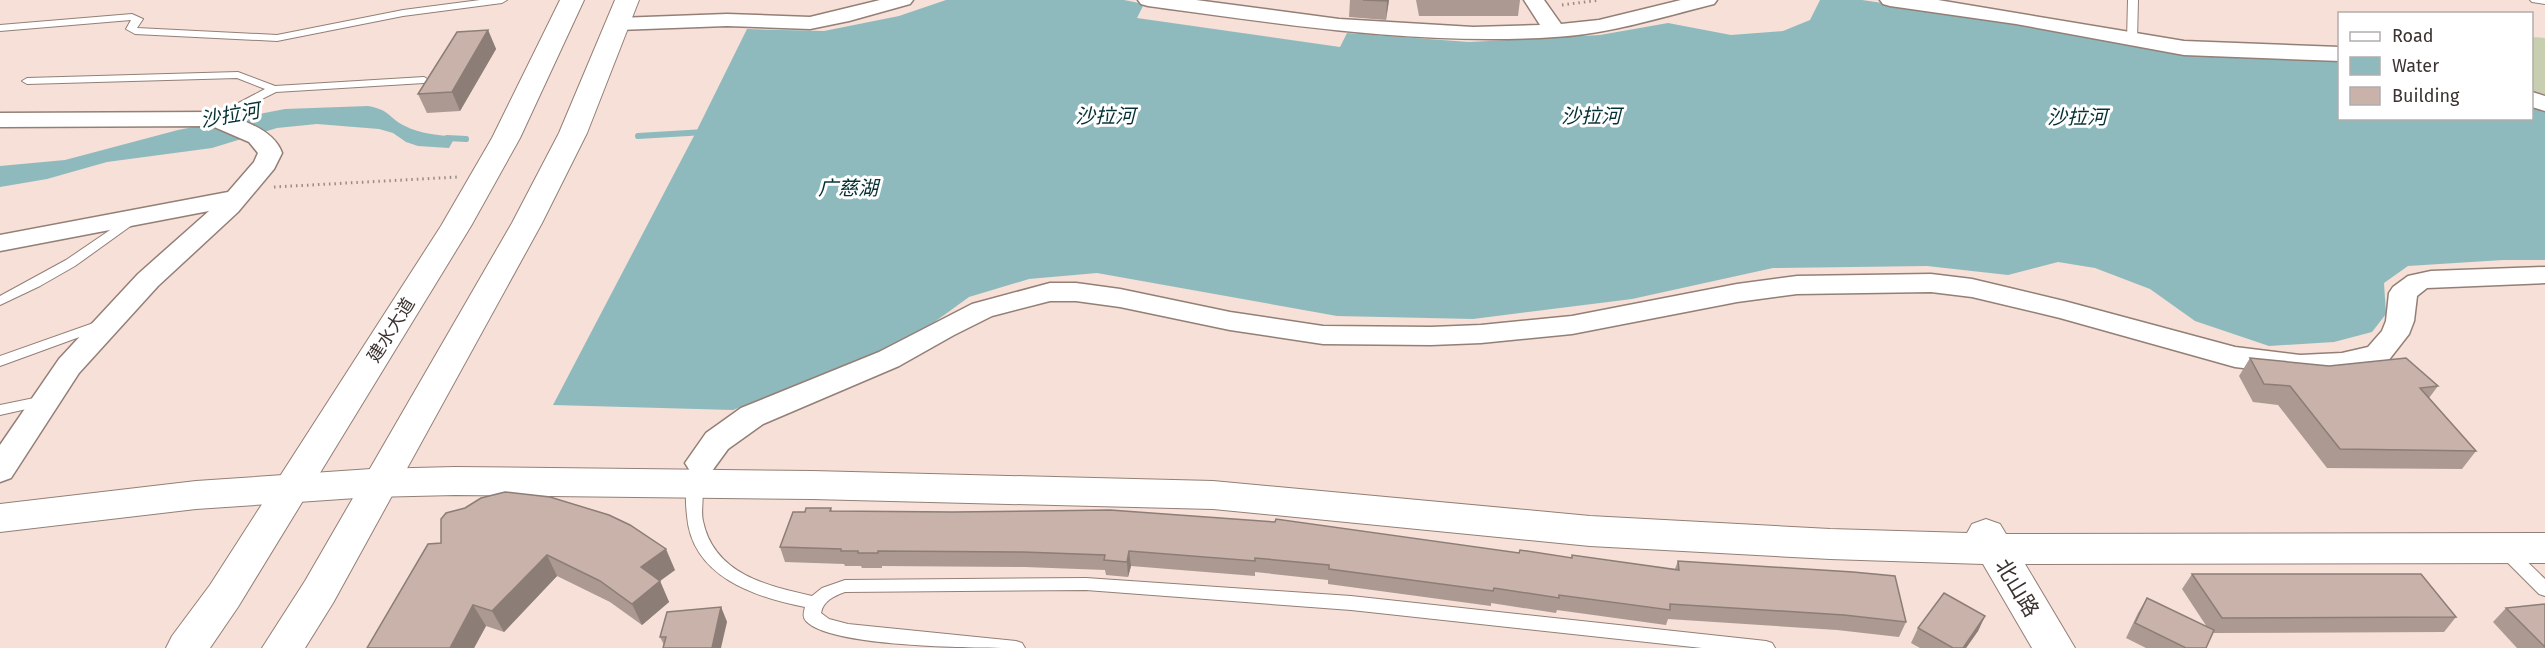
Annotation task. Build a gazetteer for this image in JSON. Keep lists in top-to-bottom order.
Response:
{
  "streets": {
    "street": ["建水大道", "北山路"]
  },
  "water": ["沙拉河", "广慈湖"],
  "legend": ["Road", "Water", "Building"]
}
